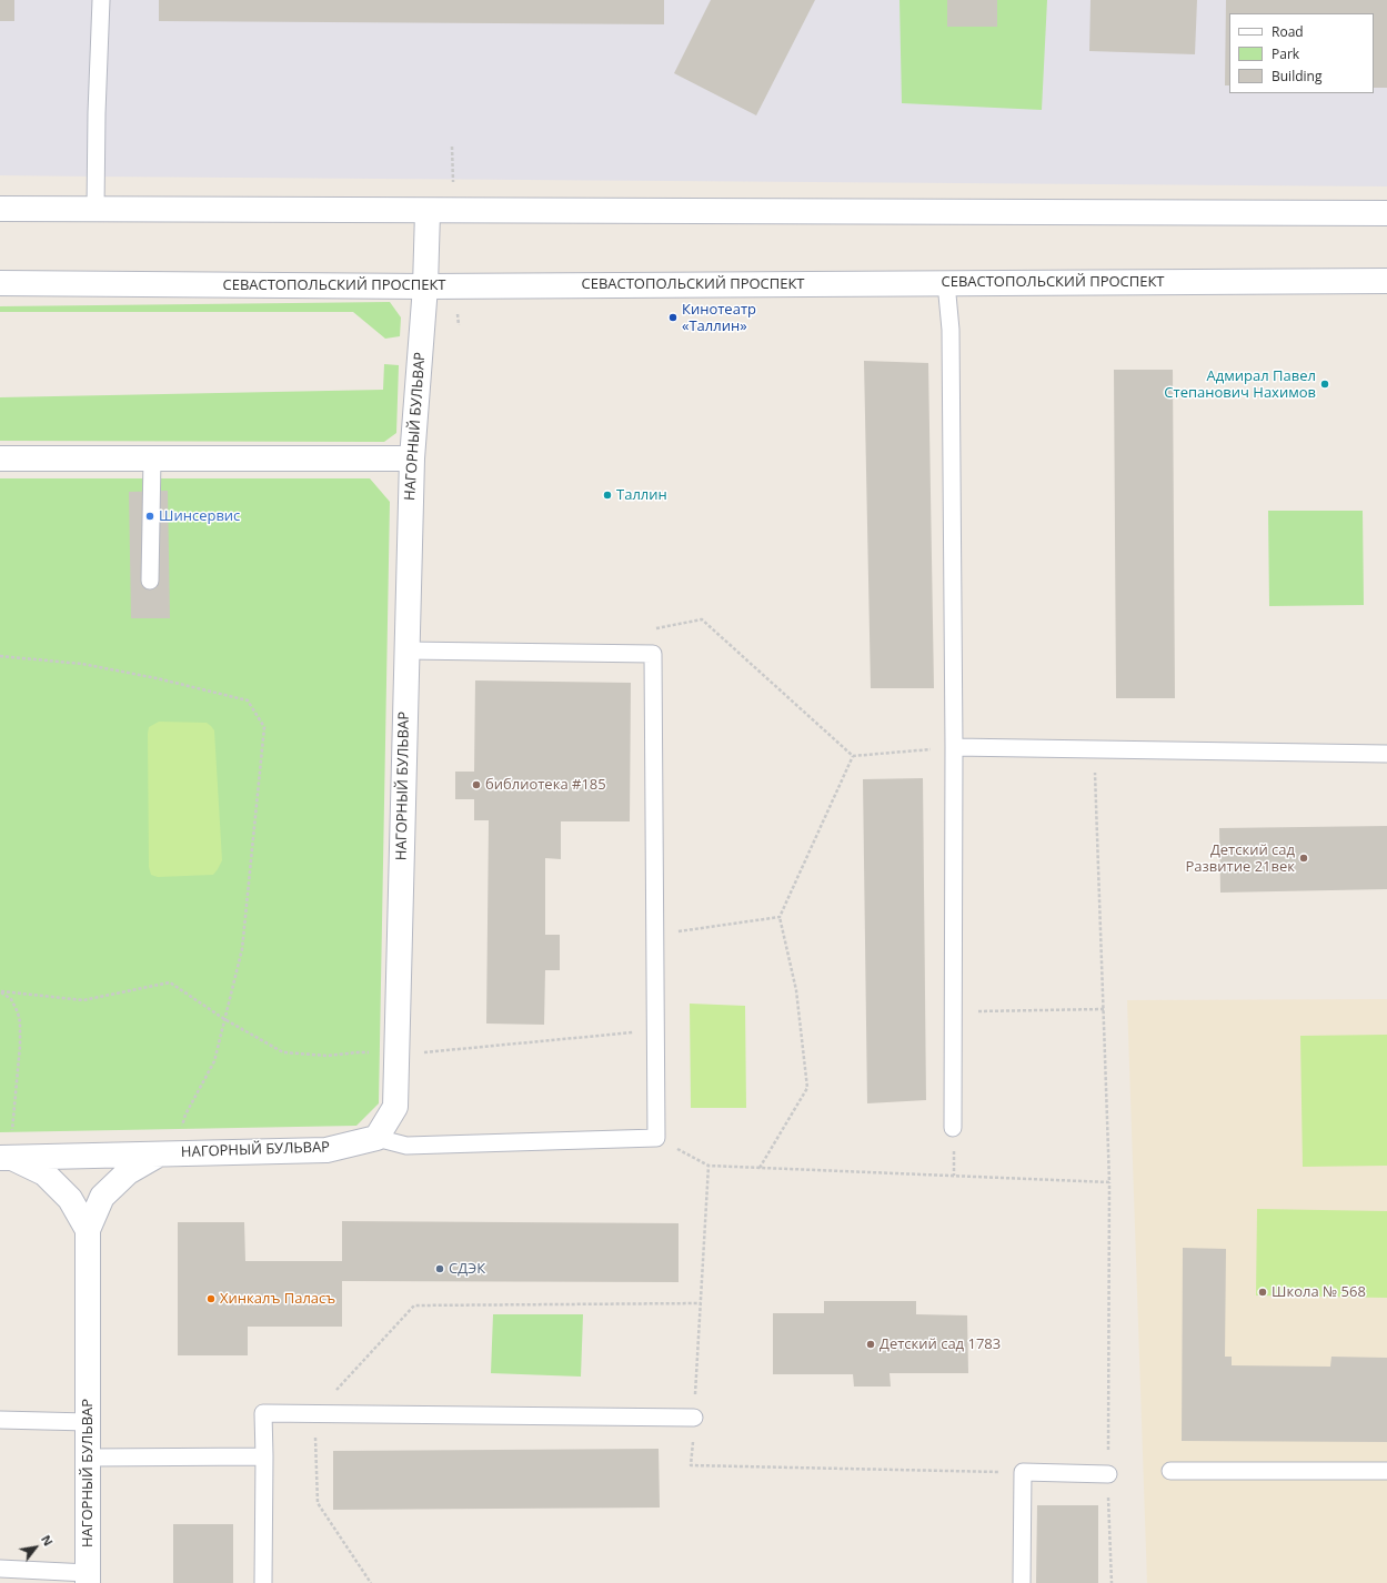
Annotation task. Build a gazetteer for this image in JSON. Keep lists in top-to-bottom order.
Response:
{
  "streets": {
    "main road": ["СЕВАСТОПОЛЬСКИЙ ПРОСПЕКТ", "НАГОРНЫЙ БУЛЬВАР"]
  },
  "crossings": [
    ["СЕВАСТОПОЛЬСКИЙ ПРОСПЕКТ", "НАГОРНЫЙ БУЛЬВАР"]
  ],
  "places": [
    "Кинотеатр «Таллин»",
    "Адмирал Павел Степанович Нахимов",
    "Таллин",
    "Шинсервис",
    "библиотека #185",
    "Детский сад Развитие 21век",
    "СДЭК",
    "Школа № 568",
    "Хинкалъ Паласъ",
    "Детский сад 1783"
  ],
  "legend": ["Road", "Park", "Building"],
  "north": "top right"
}
